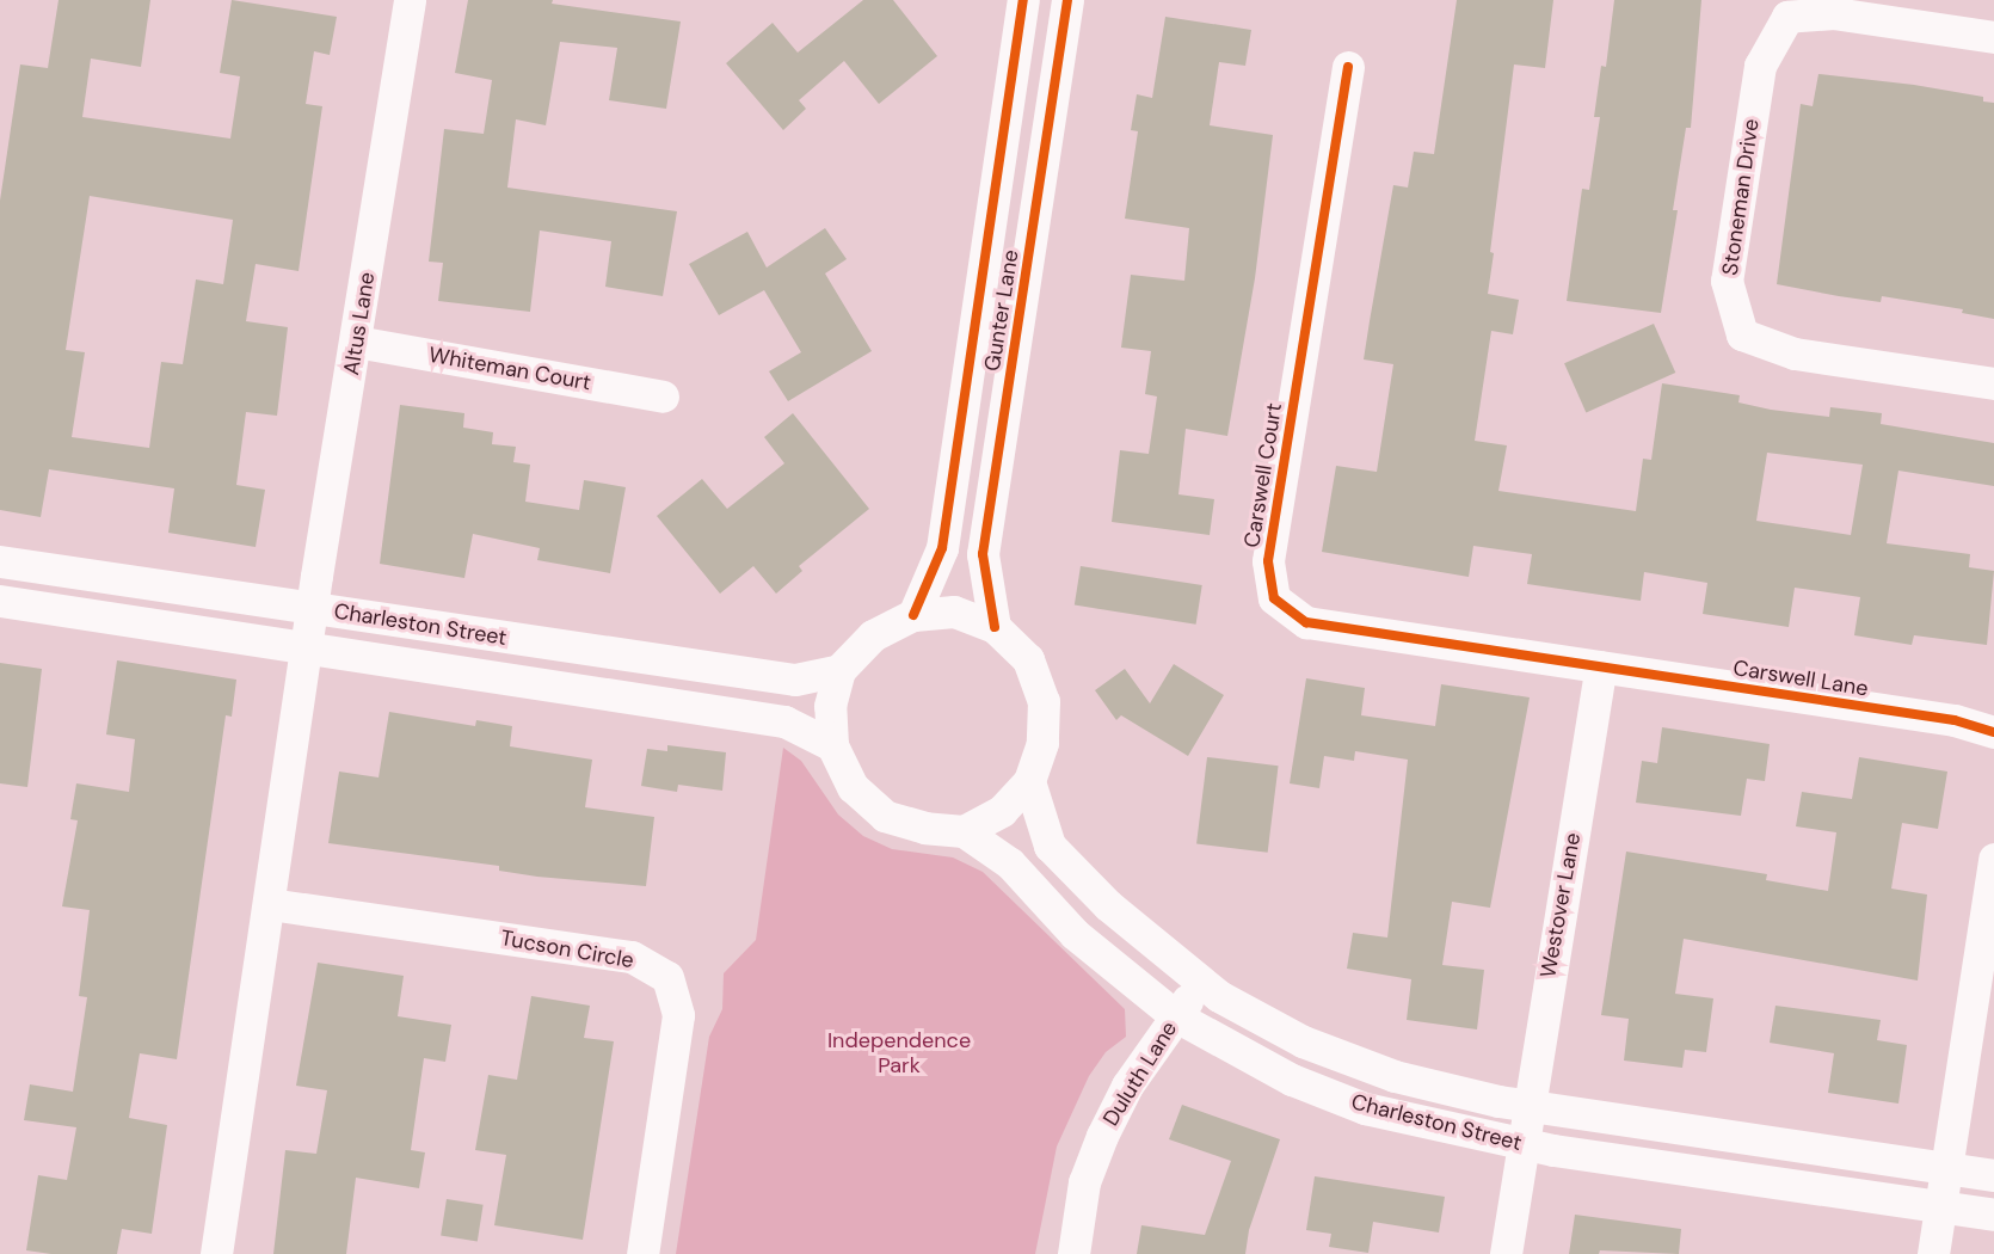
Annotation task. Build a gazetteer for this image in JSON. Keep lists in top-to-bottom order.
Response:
{
  "streets": {
    "street": [
      "Stoneman Drive",
      "Gunter Lane",
      "Altus Lane",
      "Whiteman Court",
      "Carswell Court",
      "Charleston Street",
      "Carswell Lane",
      "Westover Lane",
      "Tucson Circle",
      "Duluth Lane"
    ]
  },
  "crossings": [
    ["Gunter Lane", "Charleston Street"],
    ["Altus Lane", "Whiteman Court"],
    ["Altus Lane", "Charleston Street"],
    ["Carswell Court", "Carswell Lane"],
    ["Carswell Court", "Westover Lane"],
    ["Charleston Street", "Westover Lane"],
    ["Charleston Street", "Duluth Lane"],
    ["Carswell Lane", "Westover Lane"]
  ],
  "parks": ["Independence Park"]
}
